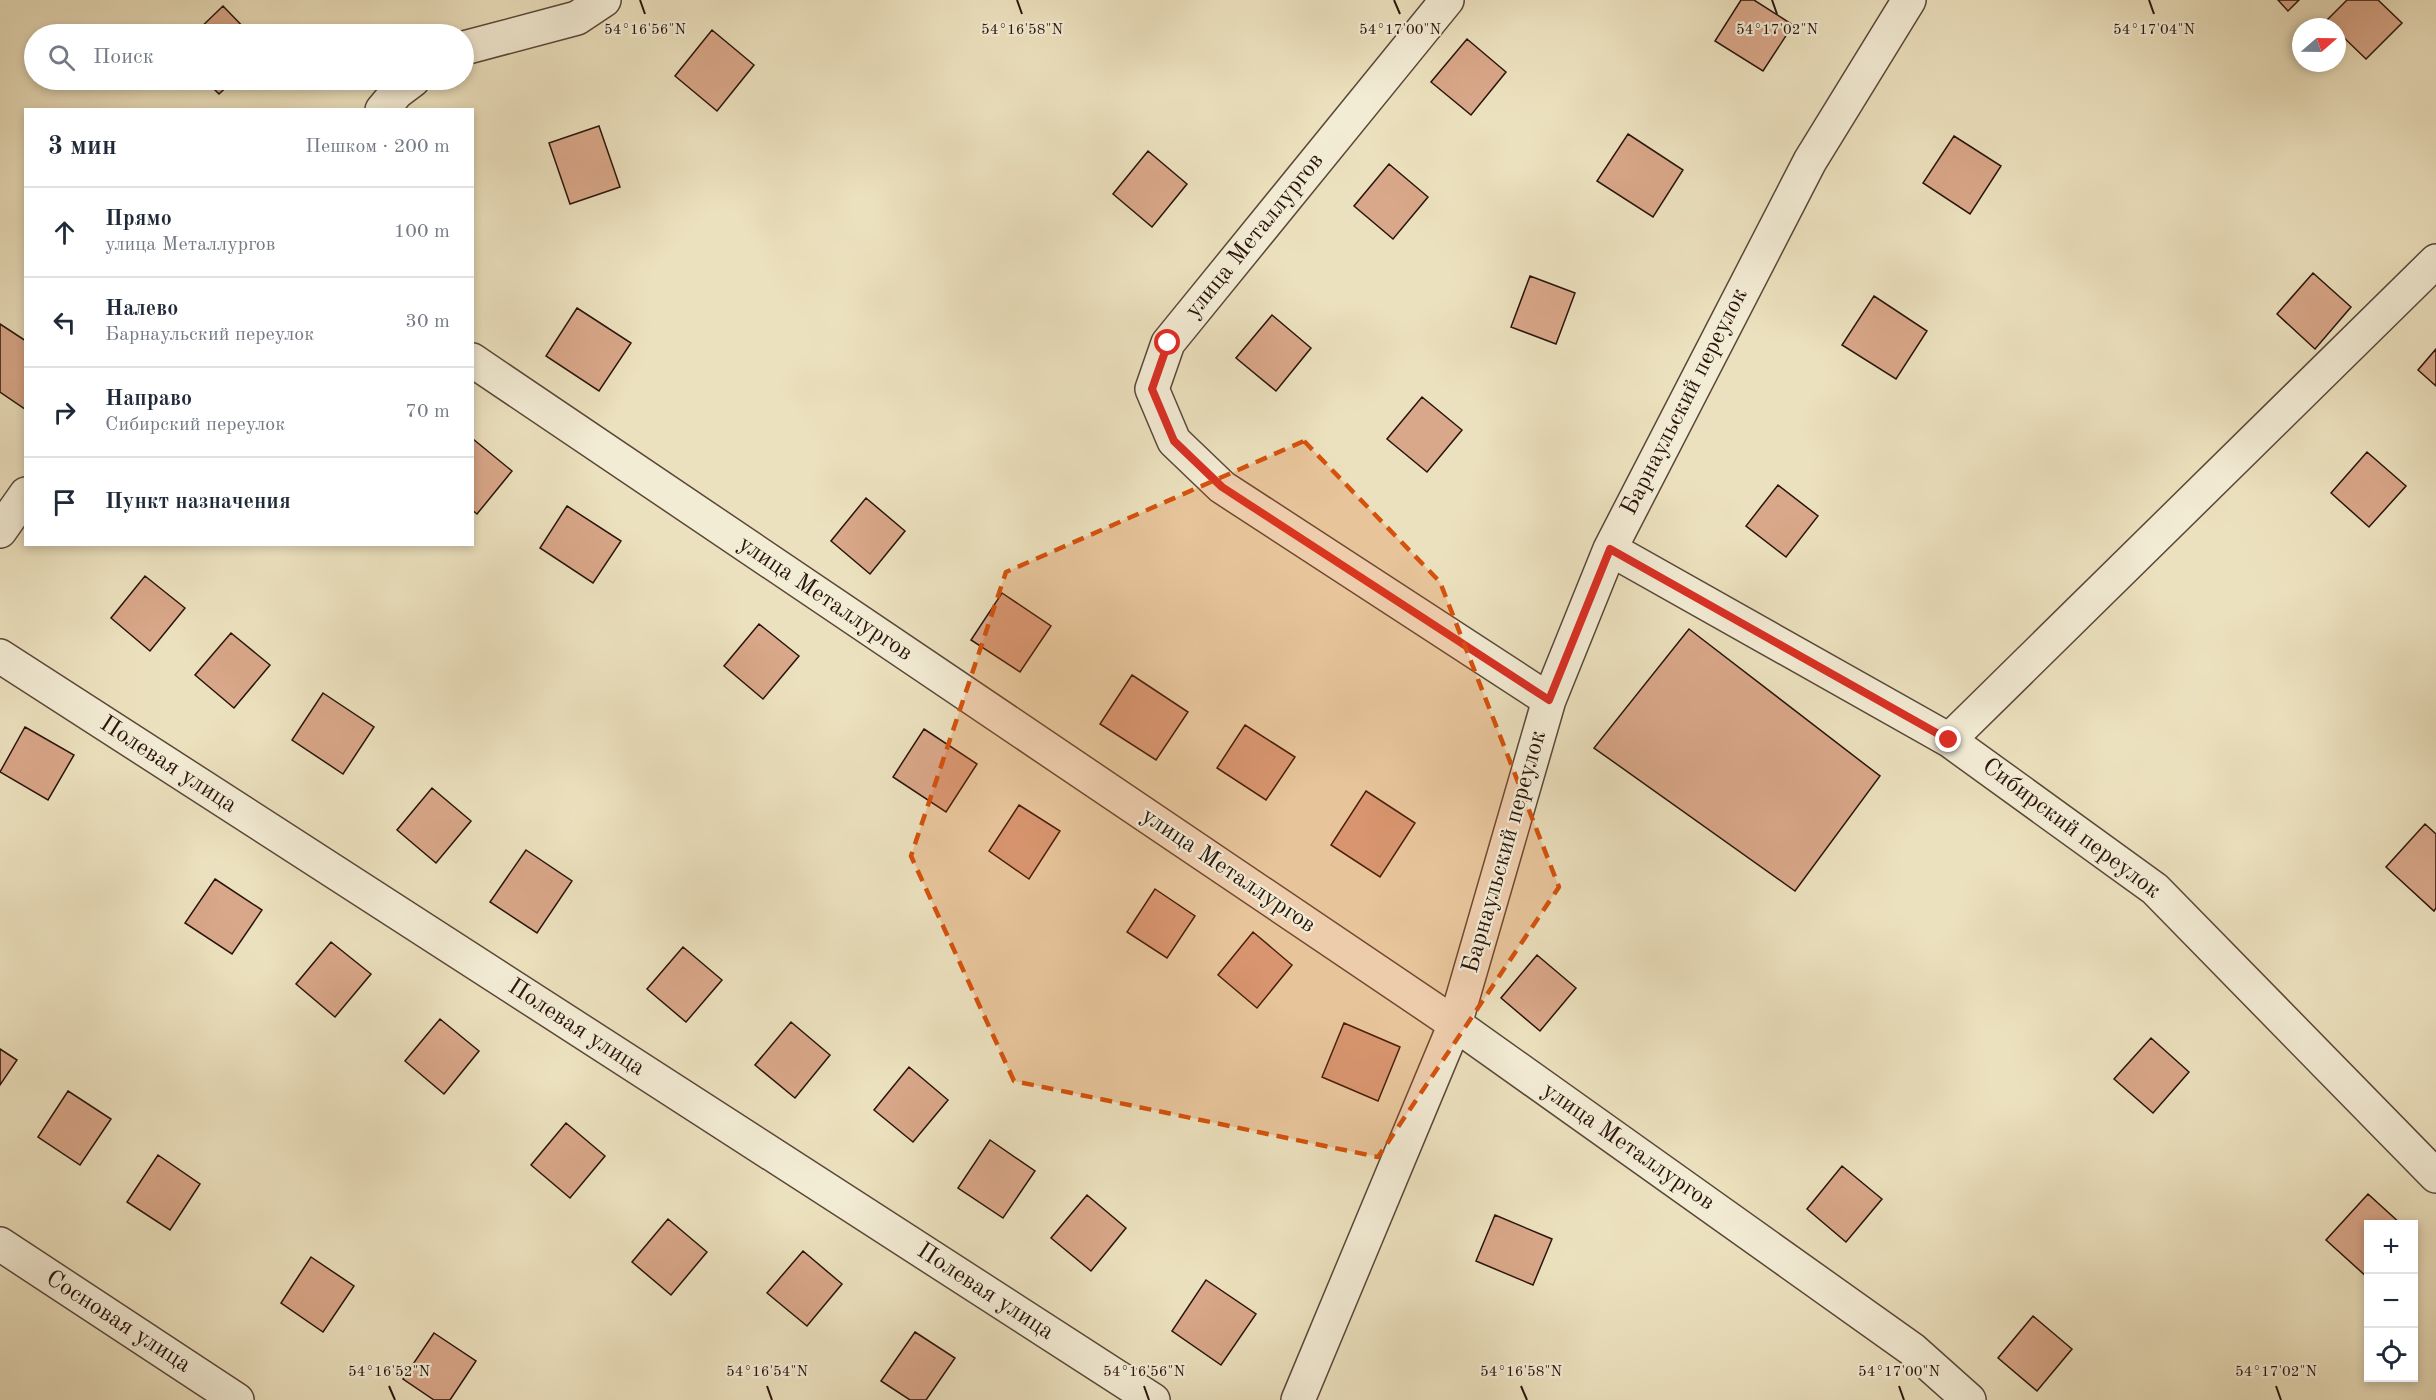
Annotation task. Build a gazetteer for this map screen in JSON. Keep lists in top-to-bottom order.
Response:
{
  "streets": {
    "street": [
      "улица Металлургов",
      "Барнаульский переулок",
      "Полевая улица",
      "Сибирский переулок",
      "Сосновая улица"
    ]
  },
  "crossings": [
    ["улица Металлургов", "Барнаульский переулок"],
    ["Барнаульский переулок", "Сибирский переулок"]
  ],
  "north": "right",
  "page": {
    "search": "Поиск",
    "heading": ["3 мин", "Пешком · 200 m"],
    "list": [
      ["Прямо", "улица Металлургов", "100 m"],
      ["Налево", "Барнаульский переулок", "30 m"],
      ["Направо", "Сибирский переулок", "70 m"],
      "Пункт назначения"
    ],
    "map_buttons": ["+", "−"]
  },
  "coordinates": [
    "54°16'56\"N",
    "54°16'58\"N",
    "54°17'00\"N",
    "54°17'02\"N",
    "54°17'04\"N",
    "54°16'52\"N",
    "54°16'54\"N"
  ]
}
